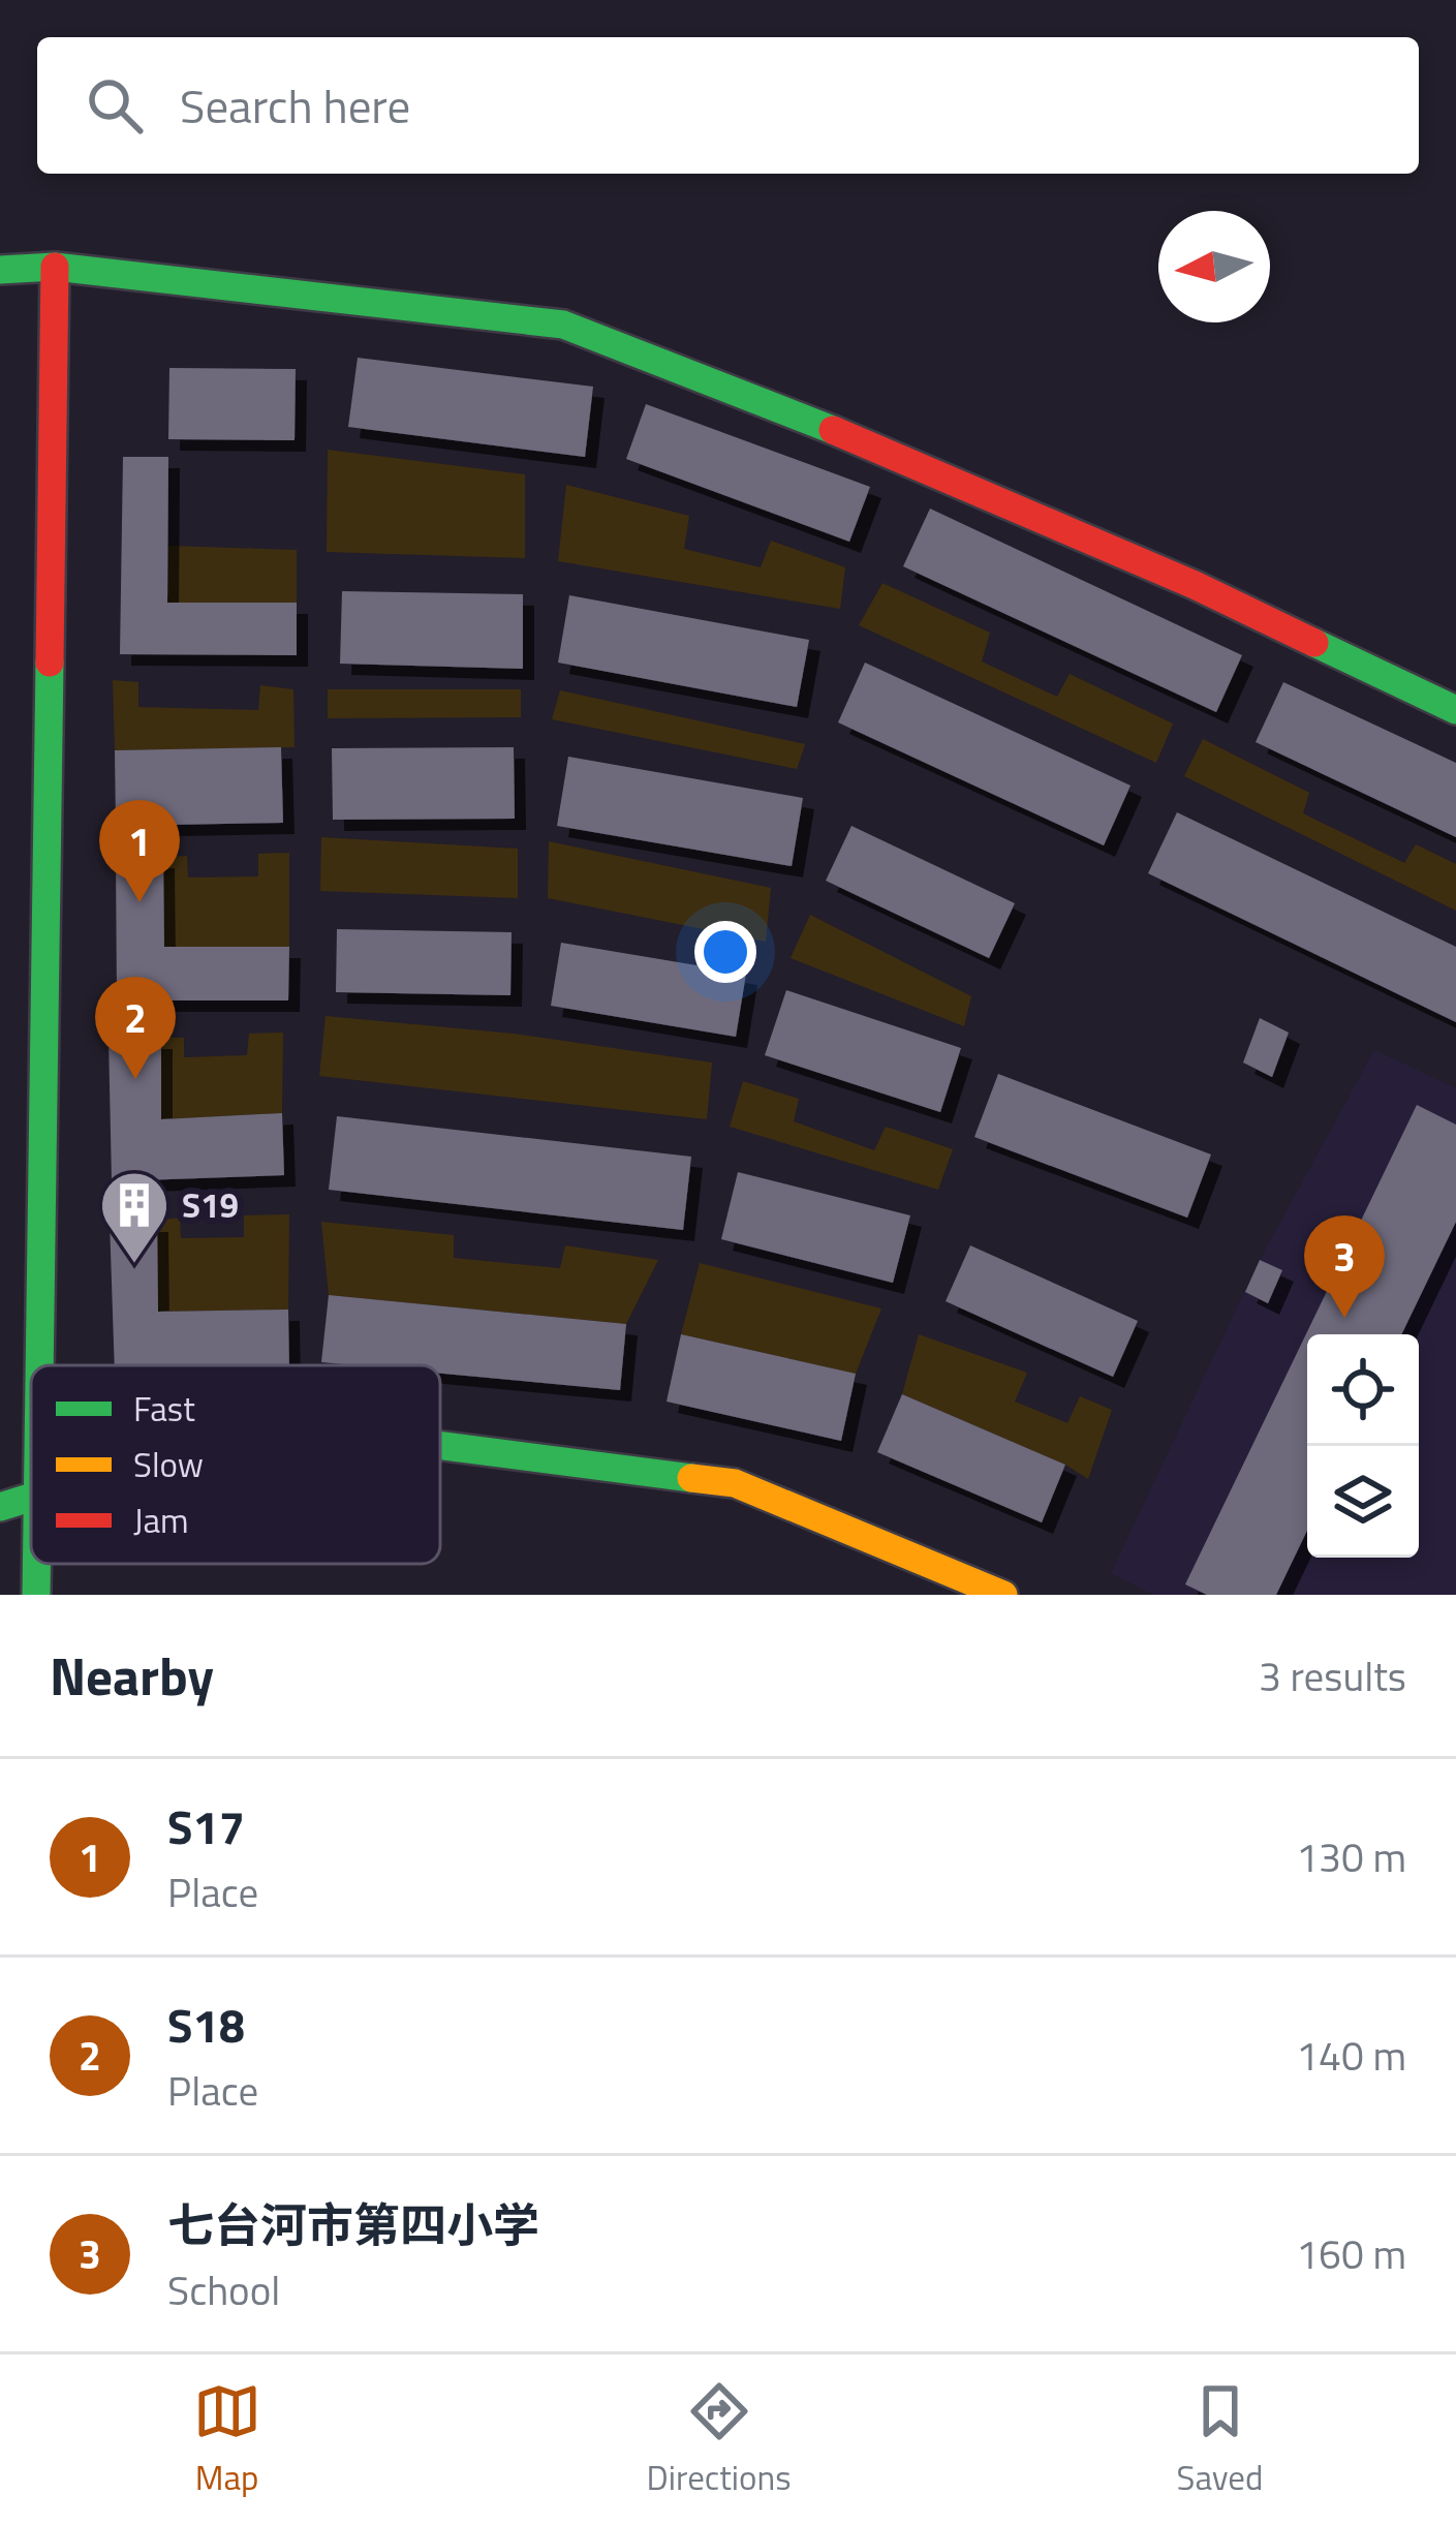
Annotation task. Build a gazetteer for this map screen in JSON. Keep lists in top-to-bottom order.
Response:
{
  "places": {
    "building": ["S19"]
  },
  "legend": ["Fast", "Slow", "Jam"],
  "north": "left",
  "page": {
    "search": "Search here",
    "pins": ["1", "2", "3"],
    "heading": ["Nearby", "3 results"],
    "list": [
      {
        "mark": "1",
        "name": "S17",
        "note": "Place",
        "value": "130 m"
      },
      {
        "mark": "2",
        "name": "S18",
        "note": "Place",
        "value": "140 m"
      },
      {
        "mark": "3",
        "name": "七台河市第四小学",
        "note": "School",
        "value": "160 m"
      }
    ],
    "nav": ["Map", "Directions", "Saved"]
  }
}
